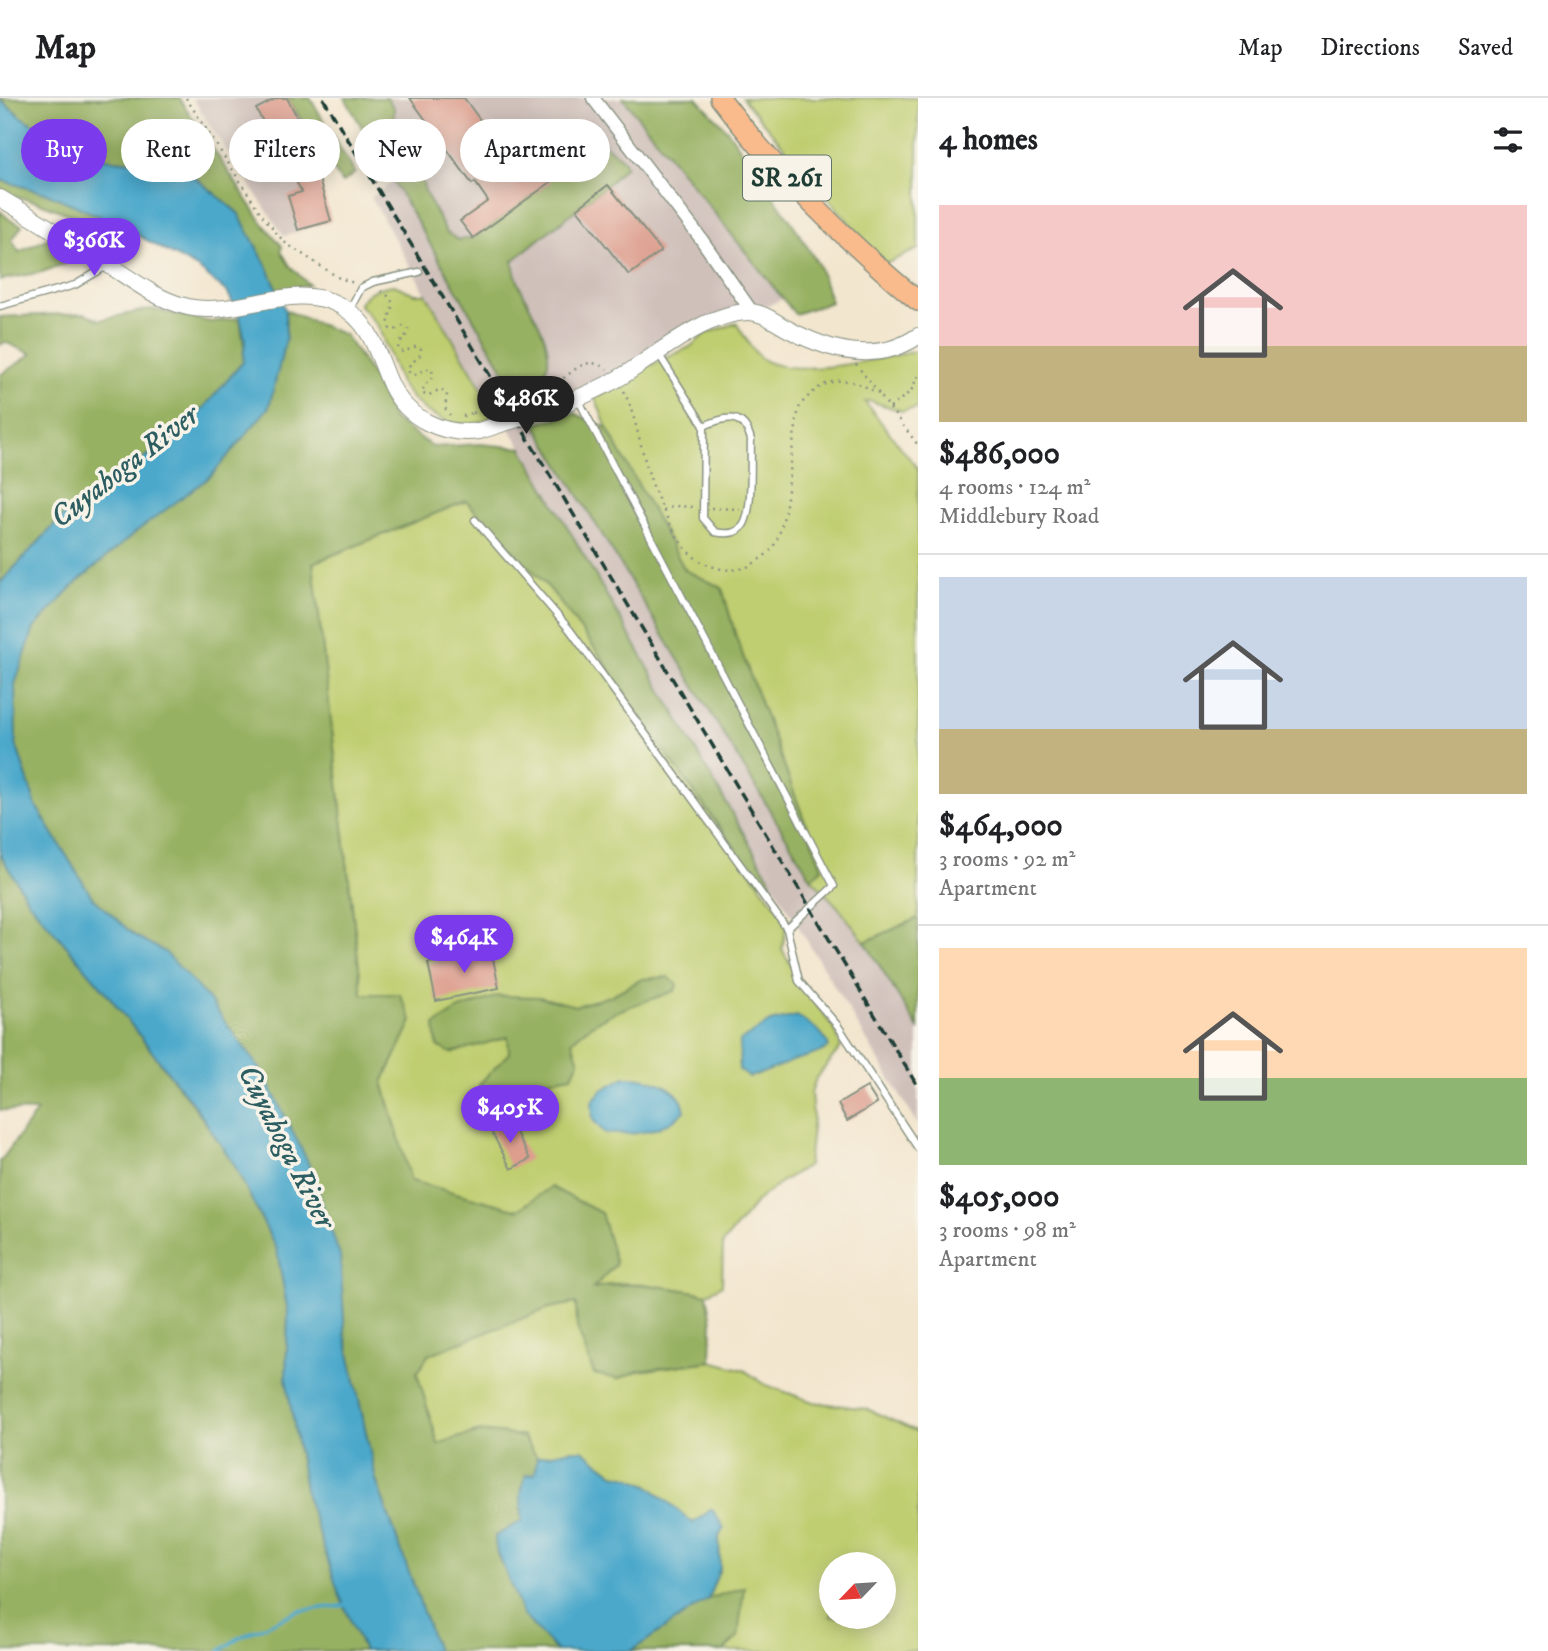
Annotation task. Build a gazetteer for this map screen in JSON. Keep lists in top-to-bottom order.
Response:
{
  "streets": {
    "main road": ["SR 261"]
  },
  "water": ["Cuyahoga River"],
  "north": "bottom left",
  "page": {
    "header": "Map",
    "nav": ["Map", "Directions", "Saved"],
    "heading": "4 homes",
    "chip": [
      "Buy",
      "Rent",
      "Filters",
      "New",
      "Apartment"
    ],
    "list": [
      {
        "name": "$486,000",
        "note": "4 rooms · 124 m² · Middlebury Road"
      },
      {
        "name": "$464,000",
        "note": "3 rooms · 92 m² · Apartment"
      },
      {
        "name": "$405,000",
        "note": "3 rooms · 98 m² · Apartment"
      }
    ],
    "price": [
      "$366K",
      "$486K",
      "$464K",
      "$405K"
    ]
  }
}
